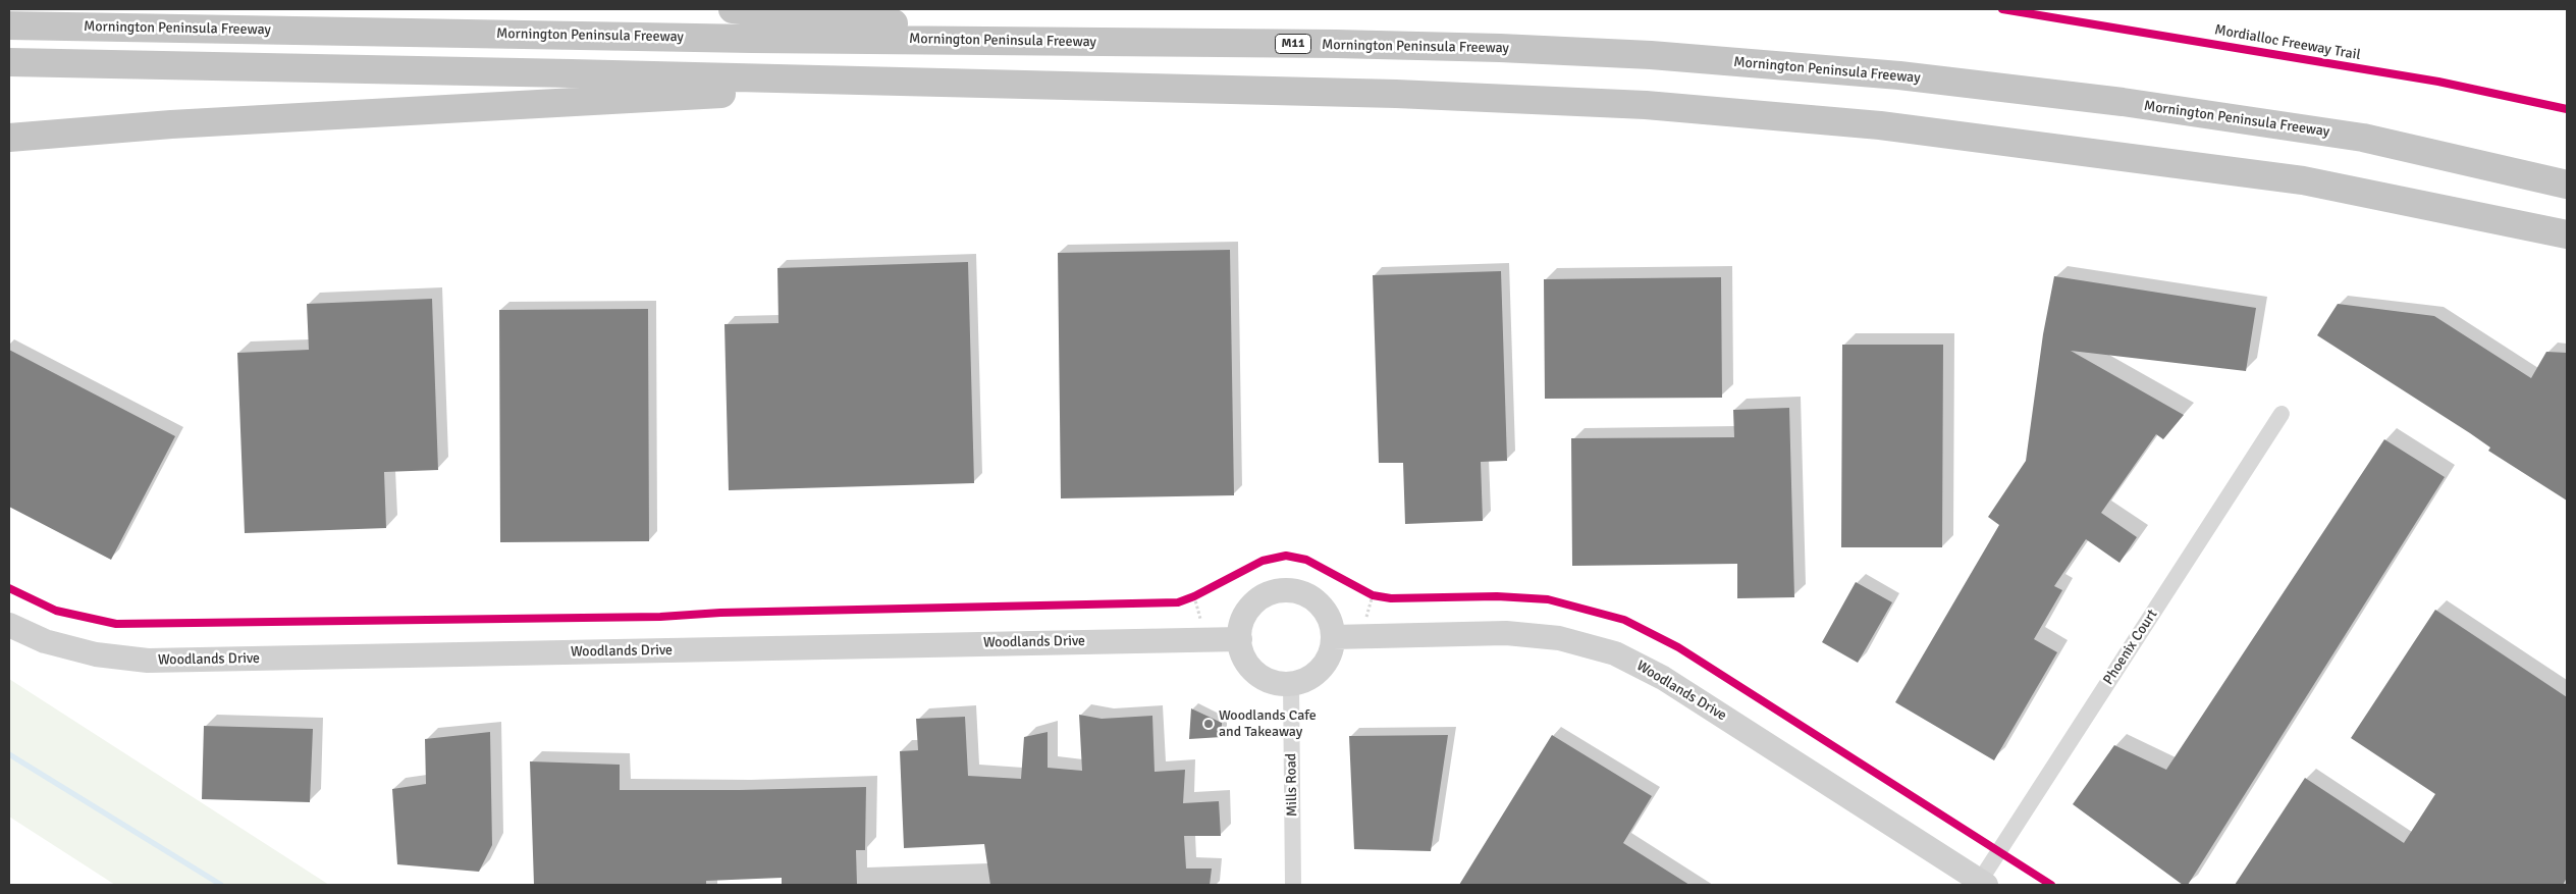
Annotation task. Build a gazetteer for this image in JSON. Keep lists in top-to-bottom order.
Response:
{
  "streets": {
    "highway": ["Mornington Peninsula Freeway", "M11"],
    "street": ["Woodlands Drive", "Phoenix Court", "Mills Road"],
    "cycle path": ["Mordialloc Freeway Trail"]
  },
  "crossings": [
    ["Woodlands Drive", "Phoenix Court"],
    ["Woodlands Drive", "Mills Road"]
  ],
  "places": ["Woodlands Cafe and Takeaway"]
}
